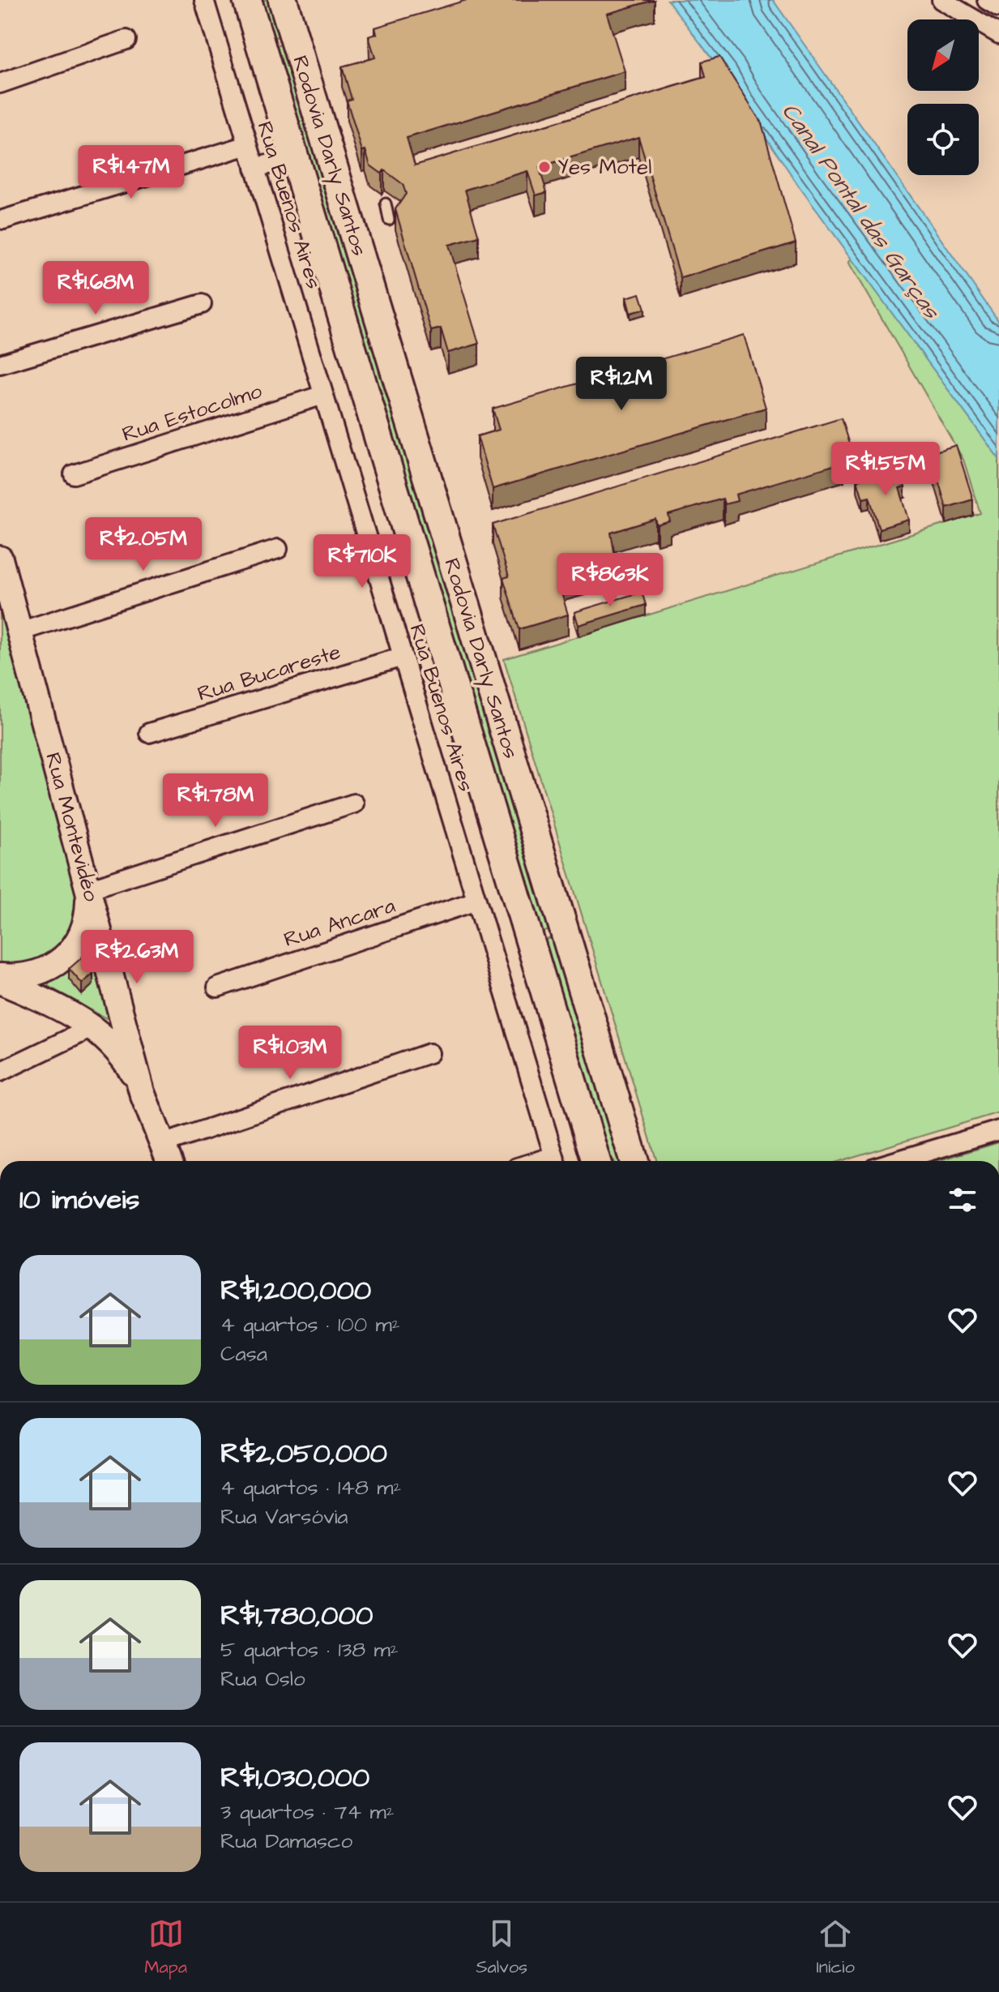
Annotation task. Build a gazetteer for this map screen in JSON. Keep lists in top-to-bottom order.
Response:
{
  "streets": {
    "main road": ["Rodovia Darly Santos"],
    "street": [
      "Rua Buenos Aires",
      "Rua Estocolmo",
      "Rua Bucareste",
      "Rua Montevidéo",
      "Rua Ancara"
    ]
  },
  "crossings": [
    ["Rua Buenos Aires", "Rua Estocolmo"],
    ["Rua Buenos Aires", "Rua Bucareste"],
    ["Rua Buenos Aires", "Rua Ancara"]
  ],
  "water": ["Canal Pontal das Garças"],
  "places": ["Yes Motel"],
  "north": "bottom left",
  "page": {
    "price": [
      "R$1.47M",
      "R$1.68M",
      "R$1.2M",
      "R$1.55M",
      "R$2.05M",
      "R$710K",
      "R$863K",
      "R$1.78M",
      "R$2.63M",
      "R$1.03M"
    ],
    "heading": "10 imóveis",
    "list": [
      {
        "name": "R$1,200,000",
        "note": "4 quartos · 100 m² · Casa"
      },
      {
        "name": "R$2,050,000",
        "note": "4 quartos · 148 m² · Rua Varsóvia"
      },
      {
        "name": "R$1,780,000",
        "note": "5 quartos · 138 m² · Rua Oslo"
      },
      {
        "name": "R$1,030,000",
        "note": "3 quartos · 74 m² · Rua Damasco"
      }
    ],
    "tabs": ["Mapa", "Salvos", "Início"]
  }
}
